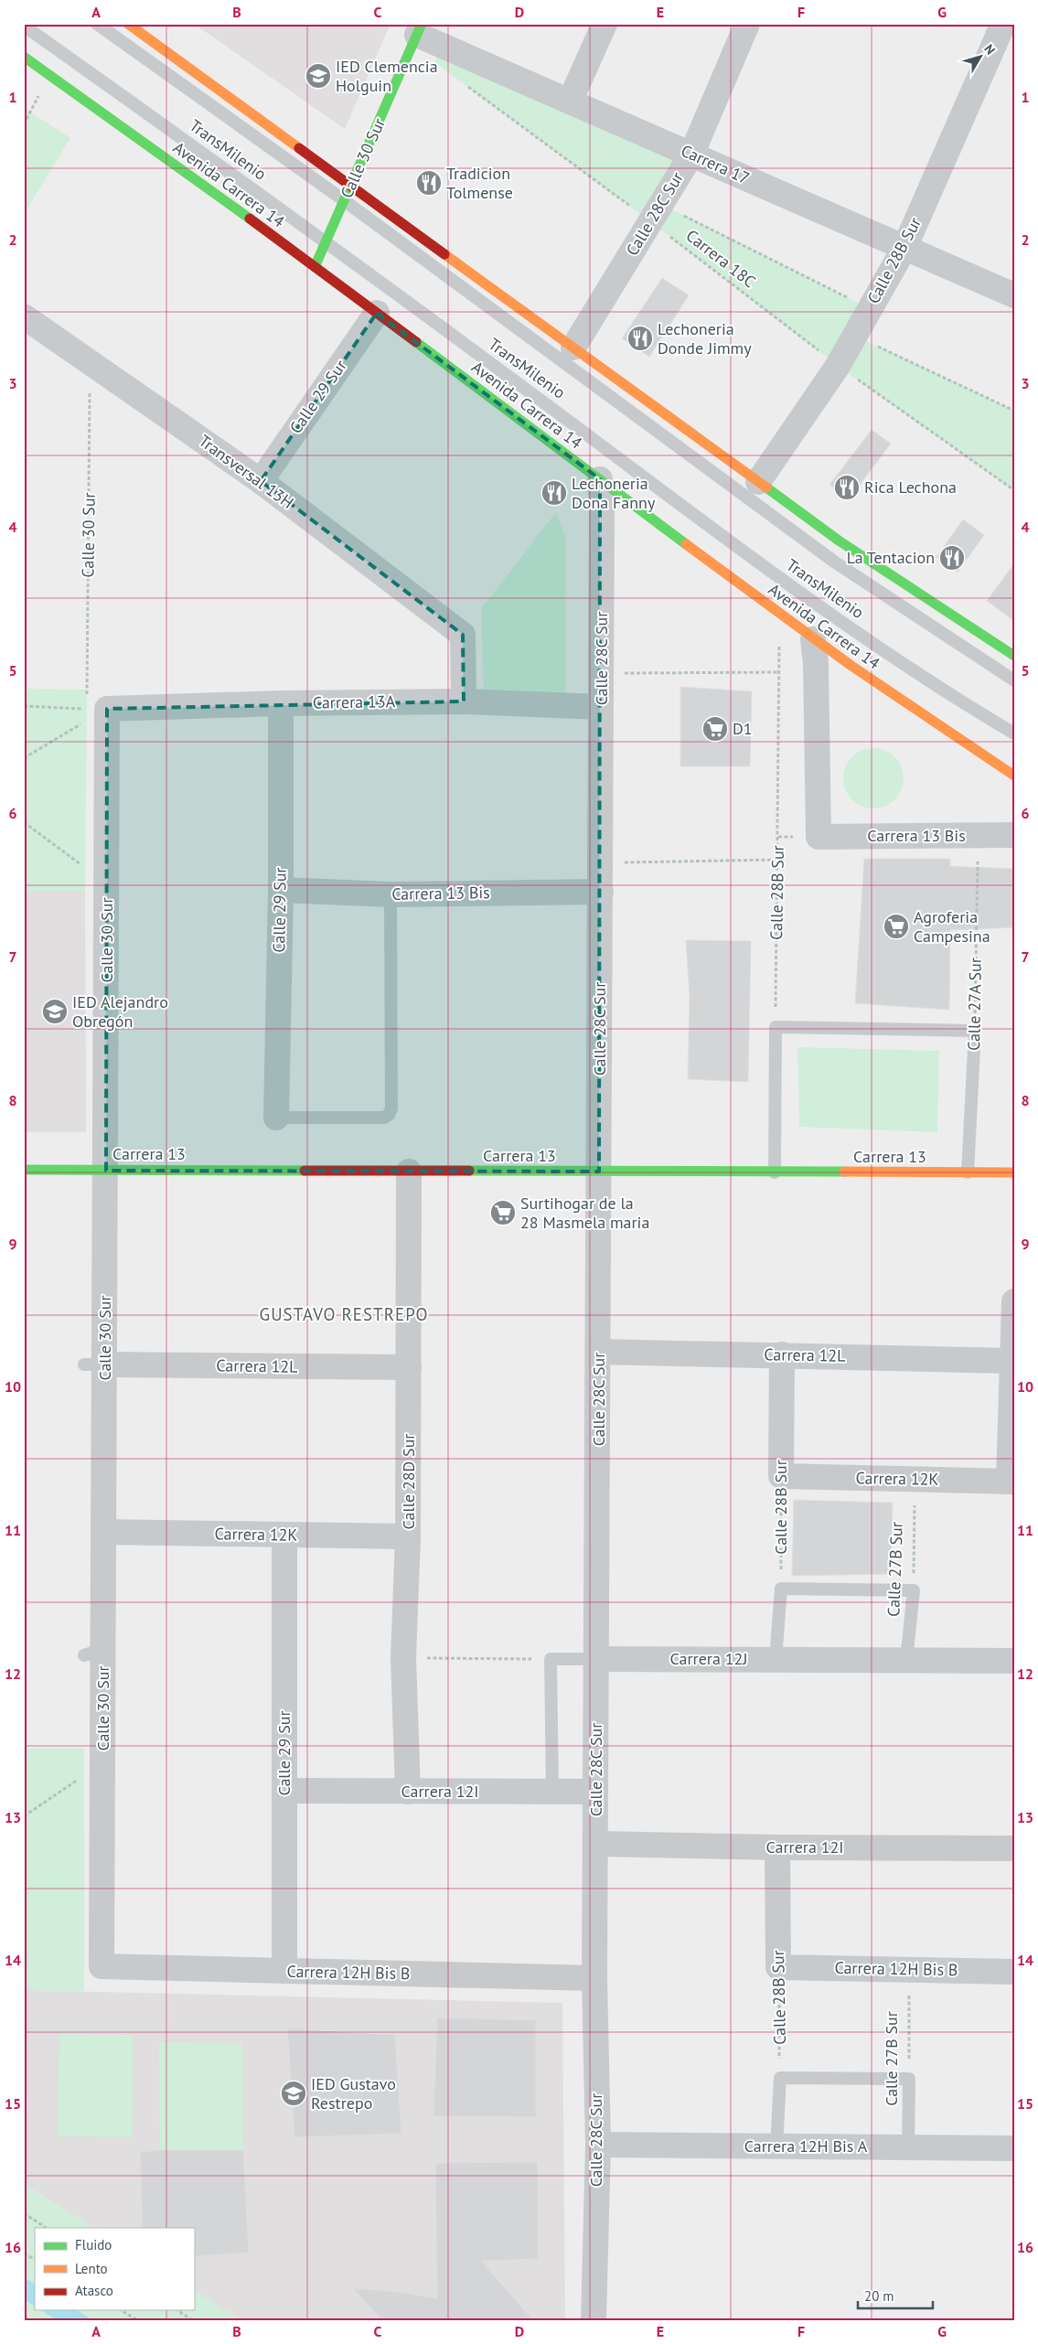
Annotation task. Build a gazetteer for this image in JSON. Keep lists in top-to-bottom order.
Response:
{
  "streets": {
    "main road": ["Calle 30 Sur", "Avenida Carrera 14", "Carrera 13"],
    "street": [
      "Carrera 17",
      "Calle 28C Sur",
      "Calle 28B Sur",
      "Calle 29 Sur",
      "Transversal 13H",
      "Carrera 13A",
      "Carrera 13 Bis",
      "Carrera 12L",
      "Carrera 12K",
      "Calle 28D Sur",
      "Carrera 12J",
      "Carrera 12I",
      "Carrera 12H Bis B",
      "Carrera 12H Bis A"
    ],
    "lane": ["TransMilenio", "Calle 27A Sur", "Calle 27B Sur"],
    "path": ["Carrera 18C"]
  },
  "crossings": [
    ["TransMilenio", "Calle 30 Sur"],
    ["Calle 30 Sur", "Carrera 17"],
    ["Calle 30 Sur", "Avenida Carrera 14"],
    ["Calle 30 Sur", "Transversal 13H"],
    ["Calle 30 Sur", "Carrera 13A"],
    ["Calle 30 Sur", "Carrera 13"],
    ["Calle 30 Sur", "Carrera 12L"],
    ["Calle 30 Sur", "Carrera 12K"],
    ["Calle 30 Sur", "Carrera 12H Bis B"],
    ["Carrera 17", "Calle 28C Sur"],
    ["Carrera 17", "Calle 28B Sur"],
    ["Avenida Carrera 14", "Calle 28C Sur"],
    ["Avenida Carrera 14", "Calle 28B Sur"],
    ["Avenida Carrera 14", "Calle 29 Sur"],
    ["Avenida Carrera 14", "Carrera 13 Bis"],
    ["Calle 28C Sur", "Carrera 18C"],
    ["Calle 28C Sur", "Carrera 13A"],
    ["Calle 28C Sur", "Carrera 13 Bis"],
    ["Calle 28C Sur", "Carrera 13"],
    ["Calle 28C Sur", "Carrera 12L"],
    ["Calle 28C Sur", "Carrera 12J"],
    ["Calle 28C Sur", "Carrera 12I"],
    ["Calle 28C Sur", "Carrera 12H Bis B"],
    ["Calle 28C Sur", "Carrera 12H Bis A"],
    ["Carrera 18C", "Calle 28B Sur"],
    ["Calle 28B Sur", "Carrera 12L"],
    ["Calle 28B Sur", "Carrera 12K"],
    ["Calle 28B Sur", "Carrera 12I"],
    ["Calle 28B Sur", "Carrera 12H Bis B"],
    ["Calle 29 Sur", "Transversal 13H"],
    ["Calle 29 Sur", "Carrera 13A"],
    ["Calle 29 Sur", "Carrera 13 Bis"],
    ["Calle 29 Sur", "Carrera 12K"],
    ["Calle 29 Sur", "Carrera 12I"],
    ["Calle 29 Sur", "Carrera 12H Bis B"],
    ["Transversal 13H", "Carrera 13A"],
    ["Carrera 13 Bis", "Calle 27A Sur"],
    ["Calle 27A Sur", "Carrera 13"],
    ["Carrera 13", "Calle 28D Sur"],
    ["Carrera 12L", "Calle 28D Sur"],
    ["Carrera 12K", "Calle 28D Sur"],
    ["Carrera 12K", "Calle 27B Sur"],
    ["Calle 28D Sur", "Carrera 12I"],
    ["Calle 27B Sur", "Carrera 12J"],
    ["Calle 27B Sur", "Carrera 12H Bis B"],
    ["Calle 27B Sur", "Carrera 12H Bis A"]
  ],
  "districts": ["GUSTAVO RESTREPO"],
  "places": {
    "school or university": ["IED Clemencia Holguin", "IED Alejandro Obregón", "IED Gustavo Restrepo"],
    "restaurant": [
      "Tradicion Tolmense",
      "Lechoneria Donde Jimmy",
      "Rica Lechona",
      "Lechoneria Dona Fanny",
      "La Tentacion"
    ],
    "supermarket": ["D1", "Agroferia Campesina", "Surtihogar de la 28 Masmela maria"]
  },
  "legend": ["Fluido", "Lento", "Atasco"],
  "scale_bar": "20 m",
  "north": "top right",
  "grid": {
    "columns": [
      "A",
      "B",
      "C",
      "D",
      "E",
      "F",
      "G"
    ],
    "rows": [
      "1",
      "2",
      "3",
      "4",
      "5",
      "6",
      "7",
      "8",
      "9",
      "10",
      "11",
      "12",
      "13",
      "14",
      "15",
      "16"
    ]
  }
}
